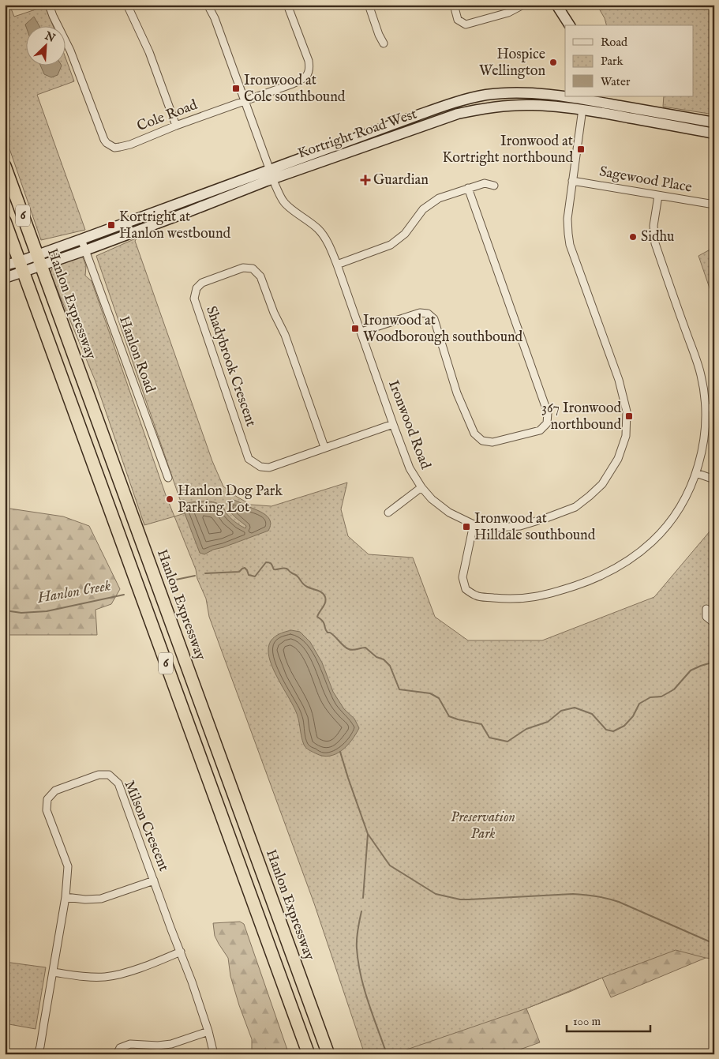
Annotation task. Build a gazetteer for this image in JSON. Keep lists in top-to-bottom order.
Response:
{
  "streets": {
    "highway": ["6", "Hanlon Expressway"],
    "street": [
      "Cole Road",
      "Kortright Road West",
      "Sagewood Place",
      "Hanlon Road",
      "Shadybrook Crescent",
      "Ironwood Road",
      "Milson Crescent"
    ]
  },
  "crossings": [
    ["Cole Road", "Ironwood Road"],
    ["Kortright Road West", "6"],
    ["Kortright Road West", "Hanlon Expressway"],
    ["Kortright Road West", "Hanlon Road"],
    ["Kortright Road West", "Ironwood Road"],
    ["Sagewood Place", "Ironwood Road"],
    ["Shadybrook Crescent", "Ironwood Road"]
  ],
  "water": ["Hanlon Creek"],
  "parks": ["Preservation Park"],
  "places": {
    "other": ["Hospice Wellington", "Sidhu", "Hanlon Dog Park Parking Lot"],
    "transit": [
      "Ironwood at Cole southbound",
      "Ironwood at Kortright northbound",
      "Kortright at Hanlon westbound",
      "Ironwood at Woodborough southbound",
      "367 Ironwood northbound",
      "Ironwood at Hilldale southbound"
    ],
    "health": ["Guardian"]
  },
  "legend": ["Road", "Park", "Water"],
  "scale_bar": "100 m",
  "north": "top right"
}
